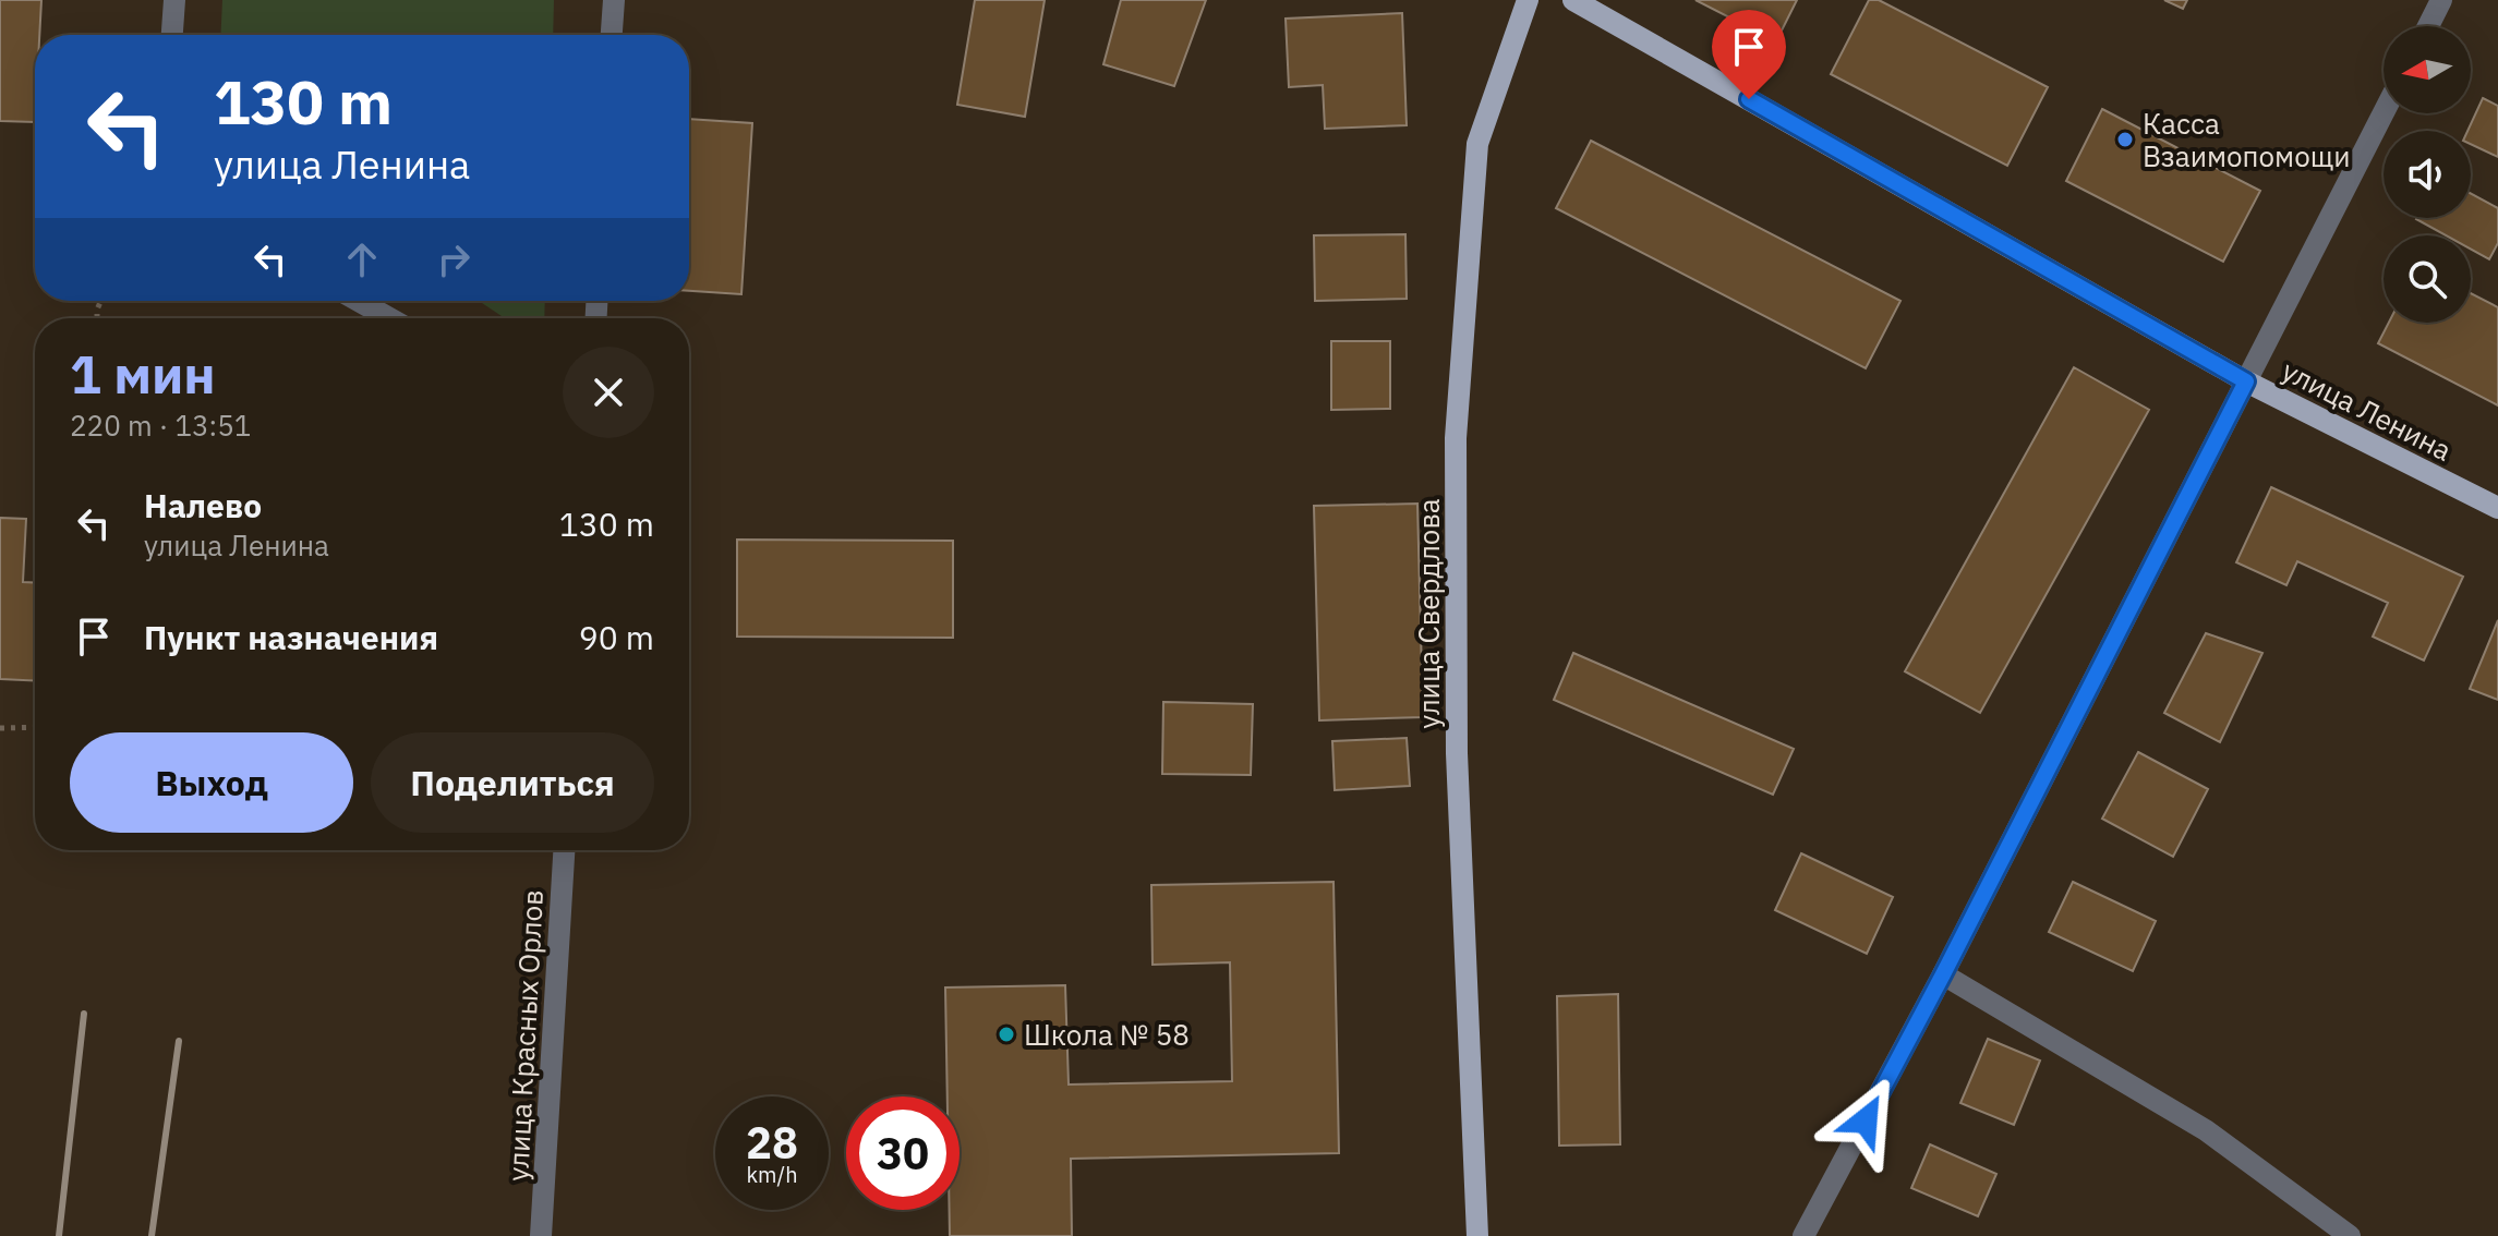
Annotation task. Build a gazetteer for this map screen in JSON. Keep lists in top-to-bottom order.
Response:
{
  "streets": {
    "main road": ["улица Ленина", "улица Свердлова"],
    "street": ["улица Красных Орлов"]
  },
  "places": ["Касса Взаимопомощи", "Школа № 58"],
  "north": "left",
  "page": {
    "turn": ["130 m", "улица Ленина"],
    "heading": ["1 мин", "220 m · 13:51"],
    "list": [
      {
        "name": "Налево",
        "note": "улица Ленина",
        "value": "130 m"
      },
      {
        "name": "Пункт назначения",
        "value": "90 m"
      }
    ],
    "buttons": ["Выход", "Поделиться"],
    "speed": "28 km/h",
    "limit": "30"
  }
}
